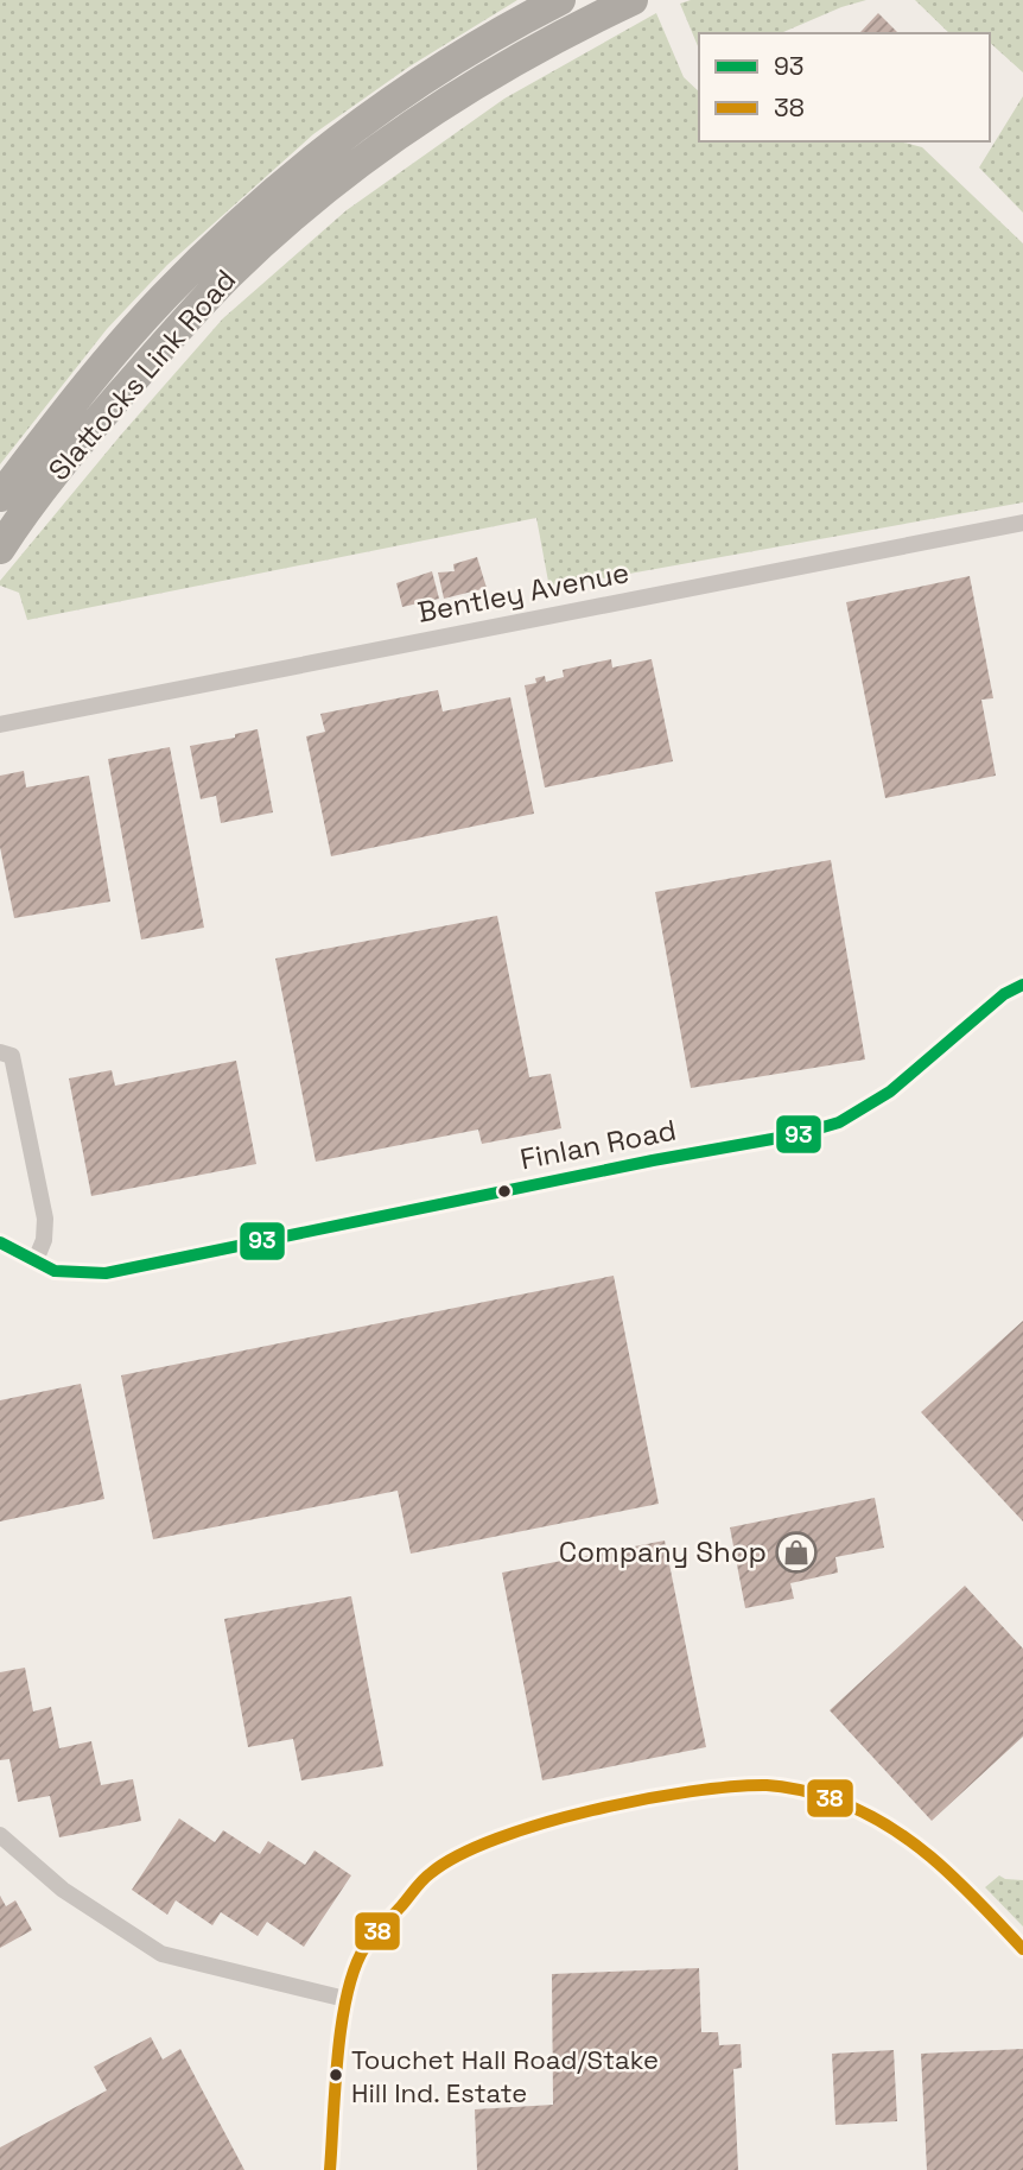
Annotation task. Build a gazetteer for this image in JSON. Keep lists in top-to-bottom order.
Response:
{
  "streets": {
    "highway": ["Slattocks Link Road"],
    "street": ["Bentley Avenue", "Finlan Road"]
  },
  "places": {
    "shop": ["Company Shop"],
    "other": ["Touchet Hall Road/Stake Hill Ind. Estate"]
  },
  "lines": ["transit line 93", "transit line 38"],
  "legend": ["93", "38"]
}
